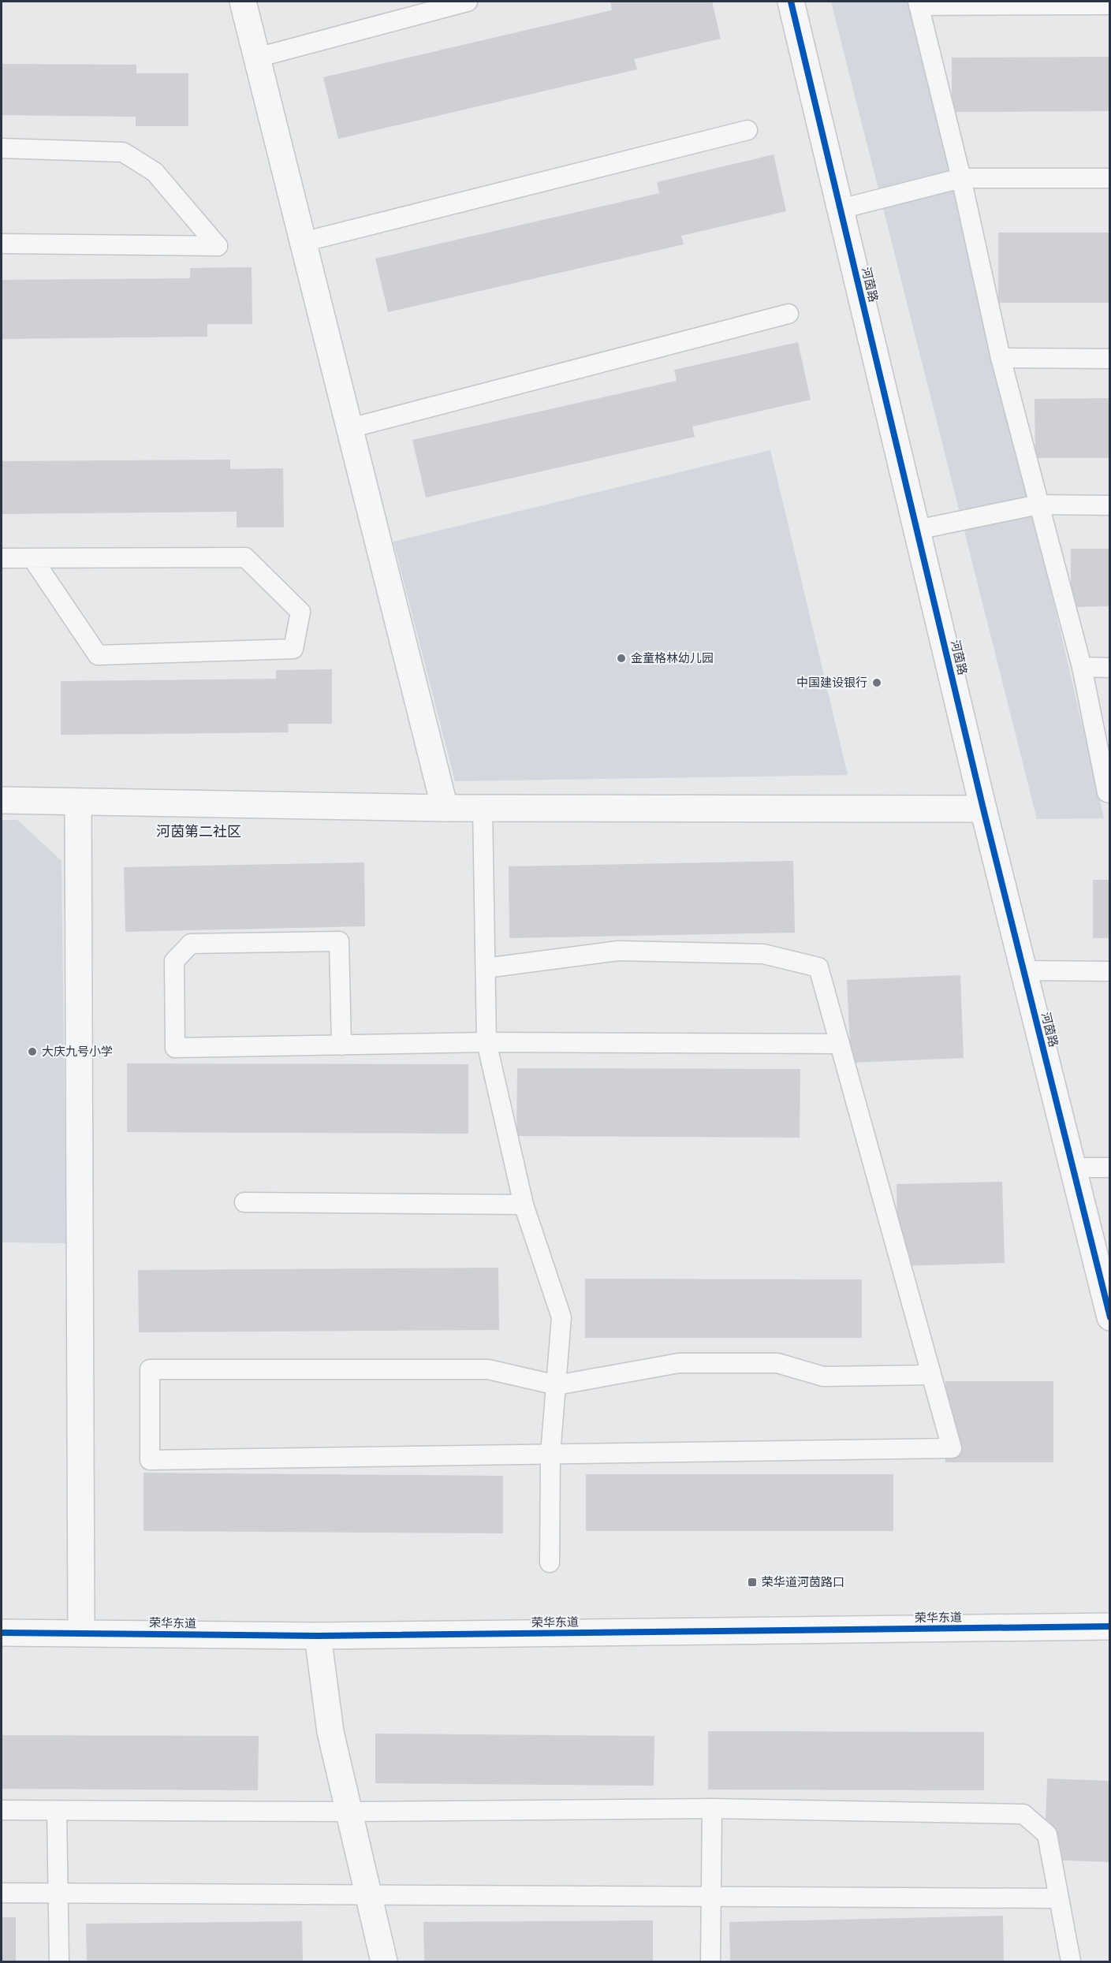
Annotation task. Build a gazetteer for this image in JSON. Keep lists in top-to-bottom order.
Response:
{
  "streets": {
    "street": ["河茵路", "荣华东道"]
  },
  "districts": ["河茵第二社区"],
  "places": {
    "other": ["金童格林幼儿园", "中国建设银行", "大庆九号小学"],
    "transit": ["荣华道河茵路口"]
  }
}
